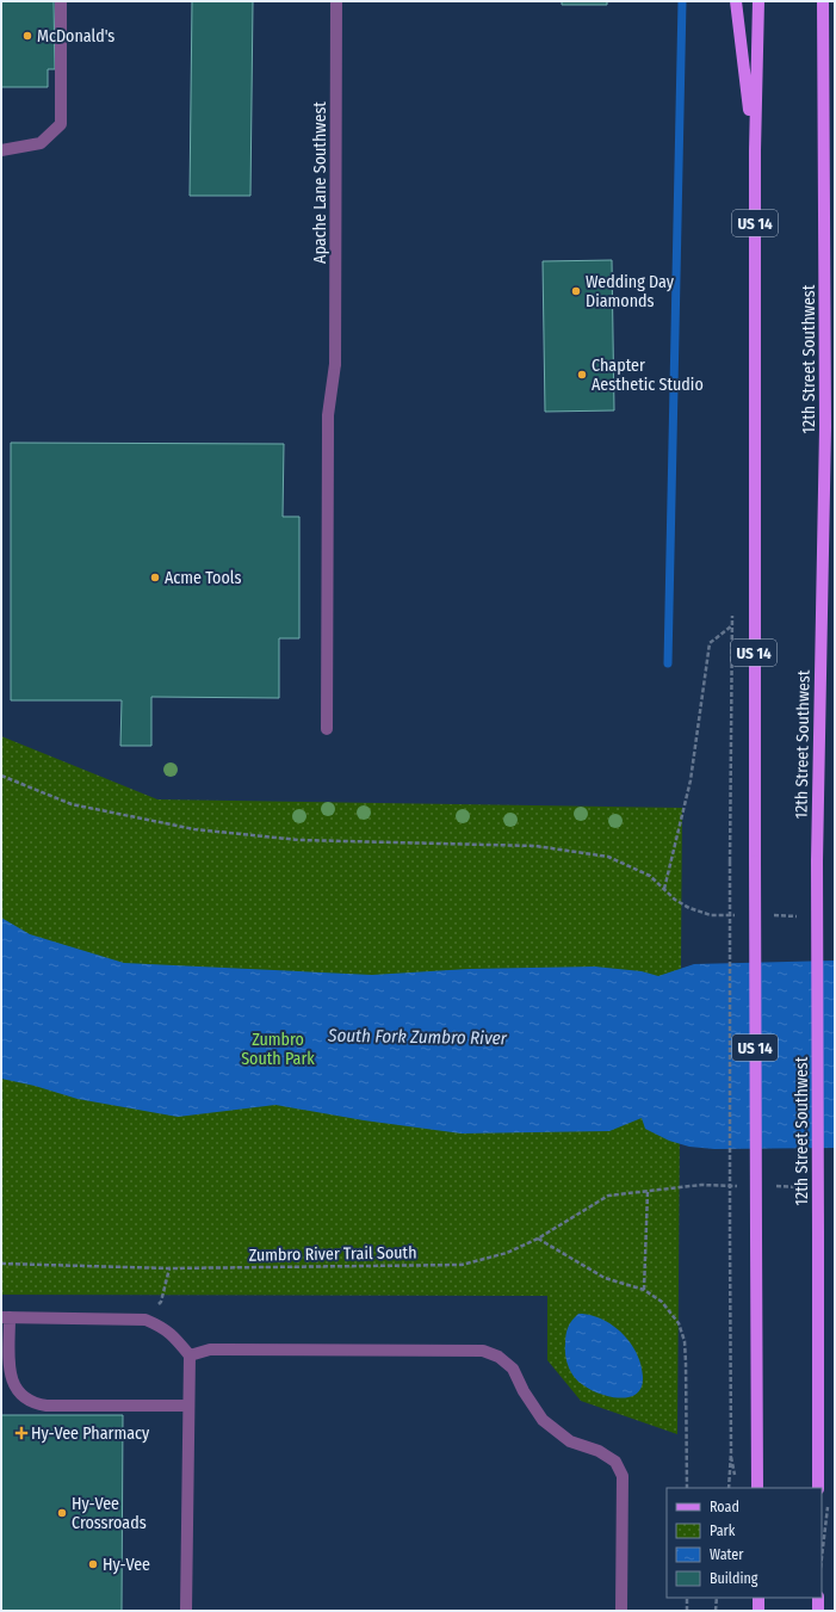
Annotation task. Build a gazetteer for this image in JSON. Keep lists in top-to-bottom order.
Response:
{
  "streets": {
    "main road": ["US 14", "12th Street Southwest"],
    "street": ["Apache Lane Southwest"],
    "path": ["Zumbro River Trail South"]
  },
  "water": ["South Fork Zumbro River"],
  "parks": ["Zumbro South Park"],
  "places": {
    "other": [
      "McDonald's",
      "Wedding Day Diamonds",
      "Chapter Aesthetic Studio",
      "Acme Tools",
      "Hy-Vee Crossroads",
      "Hy-Vee"
    ],
    "health": ["Hy-Vee Pharmacy"]
  },
  "legend": [
    "Road",
    "Park",
    "Water",
    "Building"
  ]
}
